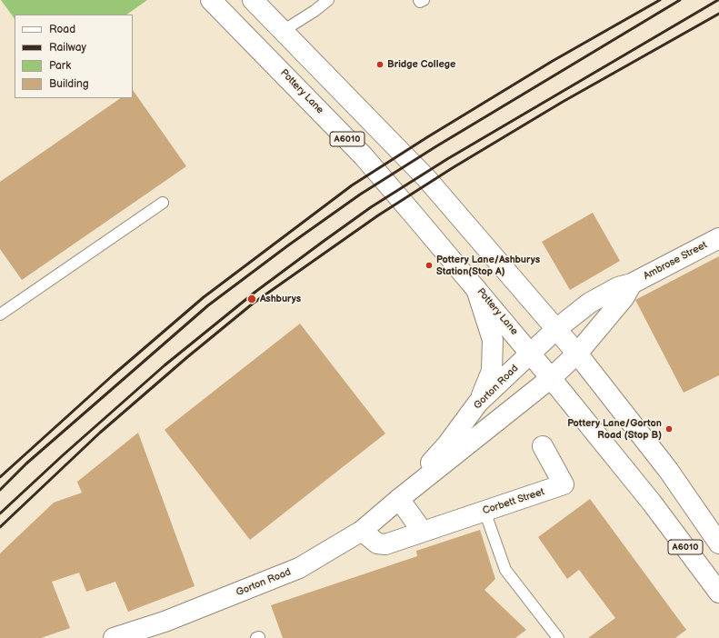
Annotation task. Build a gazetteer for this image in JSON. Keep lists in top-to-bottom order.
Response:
{
  "streets": {
    "main road": [
      "Pottery Lane",
      "A6010",
      "Ambrose Street",
      "Gorton Road",
      "Corbett Street"
    ]
  },
  "crossings": [
    ["Pottery Lane", "Gorton Road"],
    ["A6010", "Ambrose Street"],
    ["A6010", "Gorton Road"],
    ["Ambrose Street", "Gorton Road"],
    ["Gorton Road", "Corbett Street"]
  ],
  "places": [
    "Bridge College",
    "Pottery Lane/Ashburys Station(Stop A)",
    "Ashburys",
    "Pottery Lane/Gorton Road (Stop B)"
  ],
  "legend": [
    "Road",
    "Railway",
    "Park",
    "Building"
  ]
}
